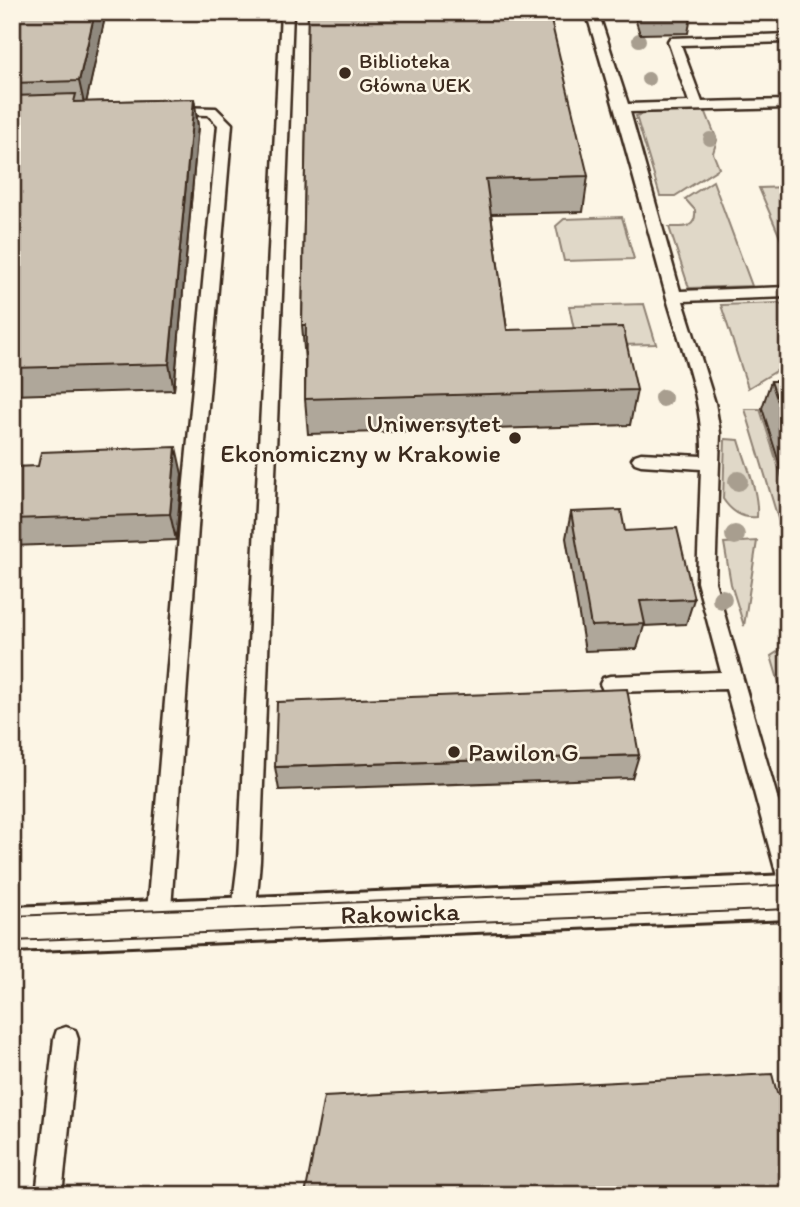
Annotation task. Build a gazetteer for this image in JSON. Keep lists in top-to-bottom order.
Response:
{
  "streets": {
    "street": ["Rakowicka"]
  },
  "places": ["Biblioteka Główna UEK", "Uniwersytet Ekonomiczny w Krakowie", "Pawilon G"]
}
